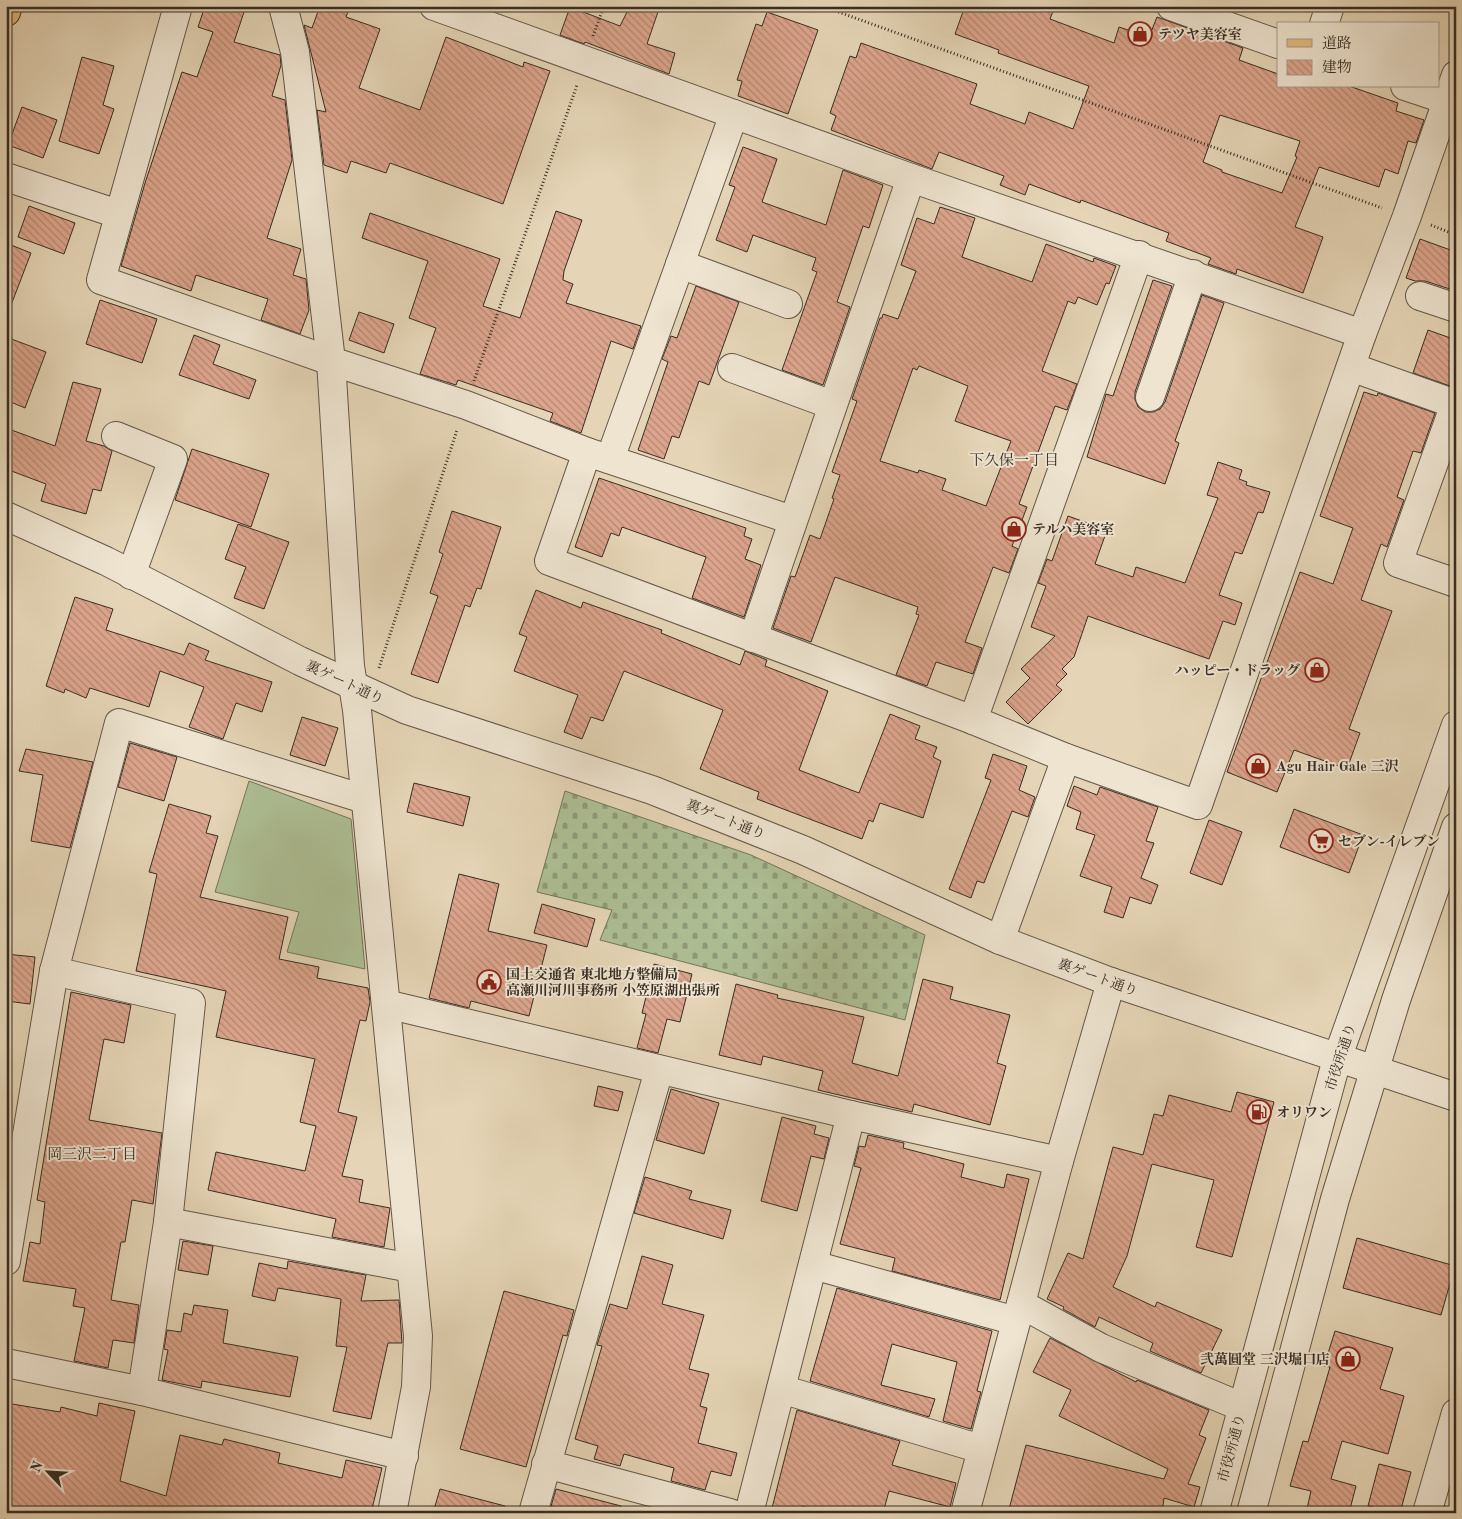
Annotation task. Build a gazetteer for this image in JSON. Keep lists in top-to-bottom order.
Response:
{
  "streets": {
    "street": ["裏ゲート通り", "市役所通り"]
  },
  "crossings": [
    ["裏ゲート通り", "市役所通り"]
  ],
  "districts": ["下久保一丁目", "岡三沢二丁目"],
  "places": {
    "shop": [
      "テツヤ美容室",
      "テルハ美容室",
      "ハッピー・ドラッグ",
      "Agu Hair Gale 三沢",
      "弐萬圓堂 三沢堀口店"
    ],
    "supermarket": ["セブン-イレブン"],
    "public building": ["国土交通省 東北地方整備局 高瀬川河川事務所 小笠原湖出張所"],
    "fuel station": ["オリワン"]
  },
  "legend": ["道路", "建物"],
  "north": "top left"
}
